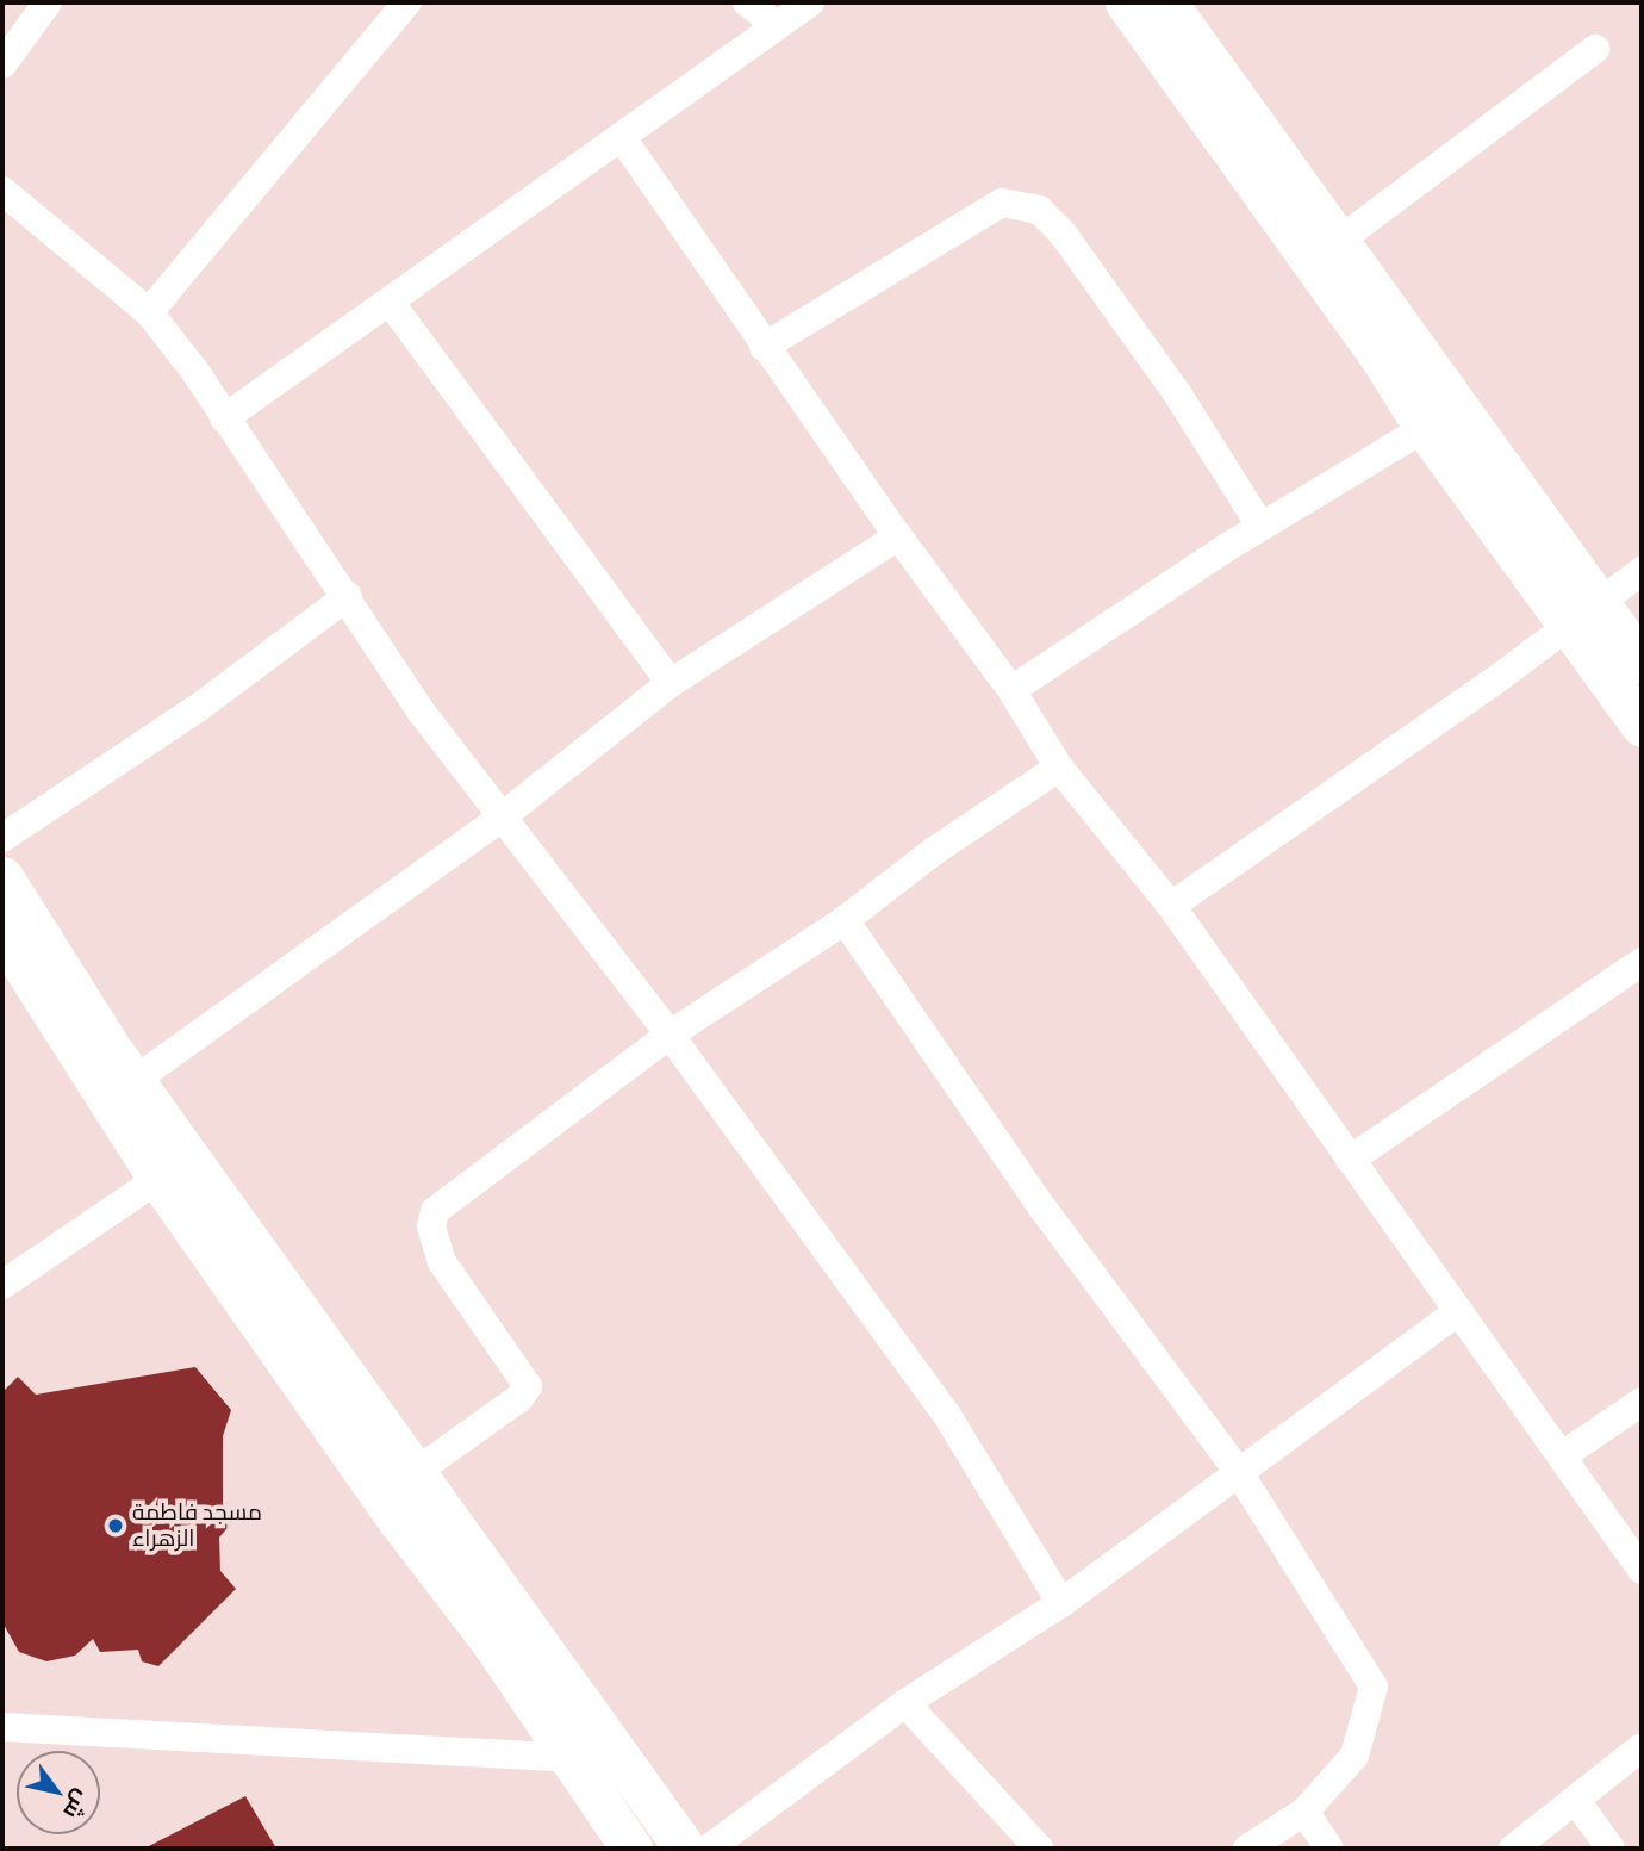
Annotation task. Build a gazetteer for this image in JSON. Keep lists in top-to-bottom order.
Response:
{
  "places": ["مسجد فاطمة الزهراء"],
  "north": "bottom right"
}
